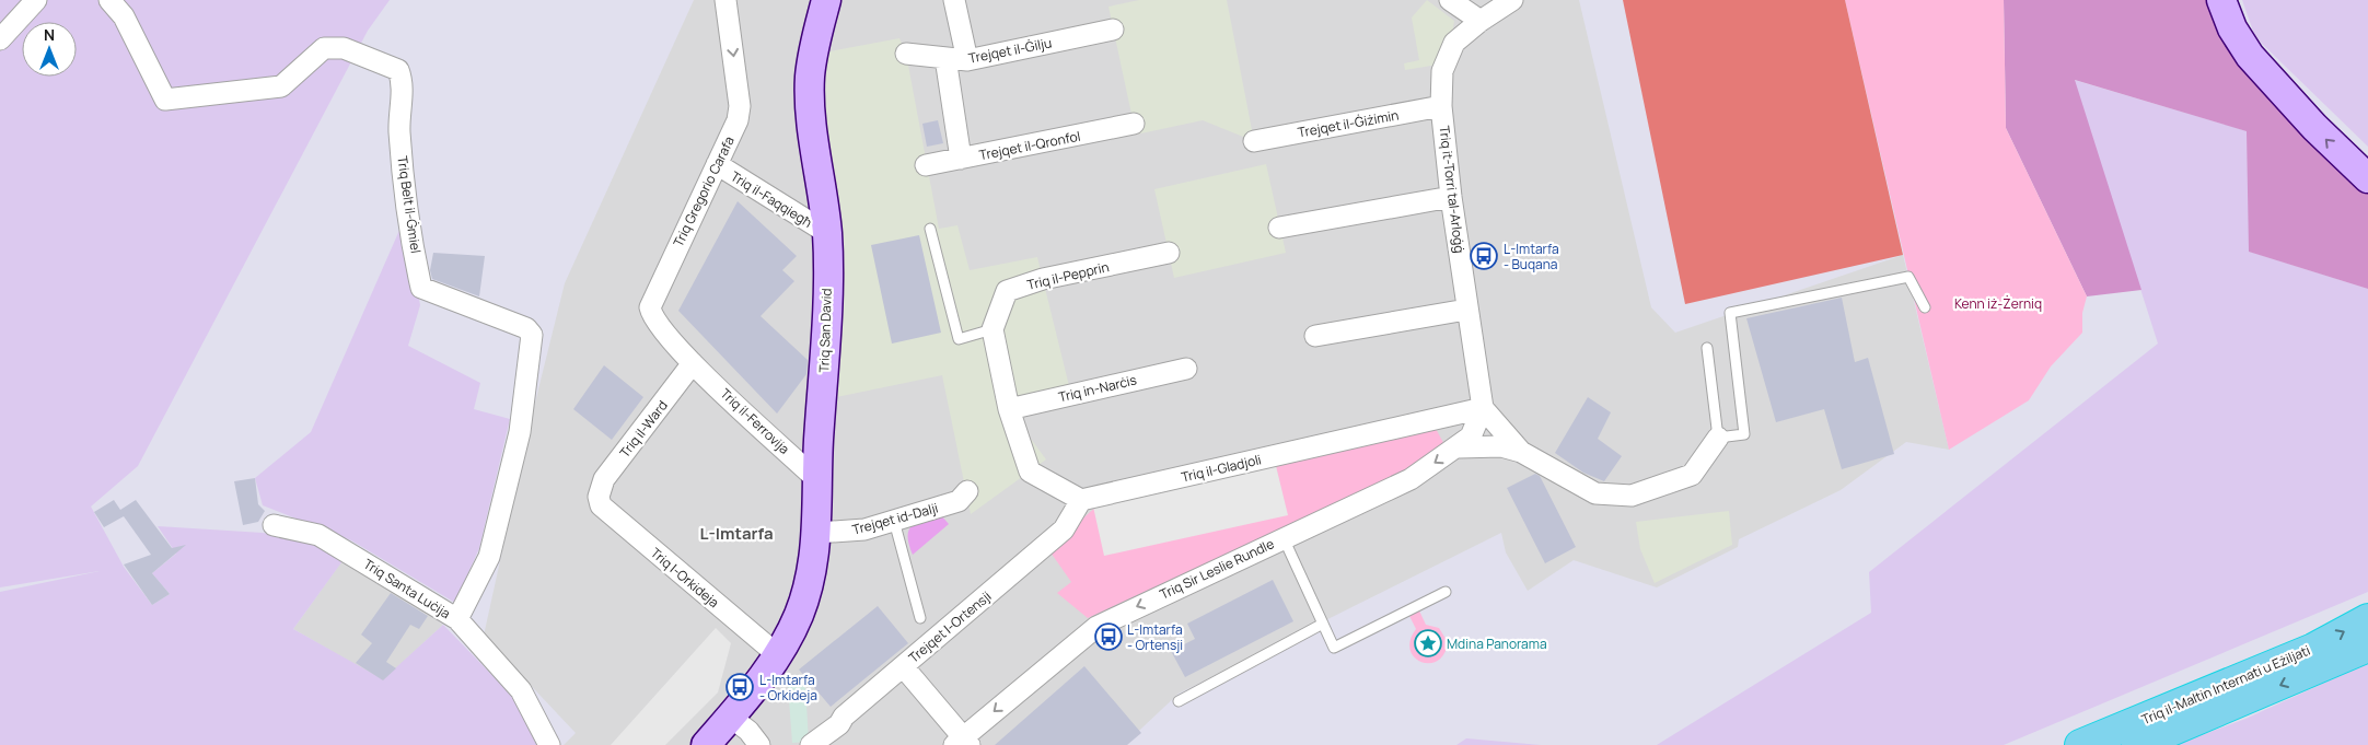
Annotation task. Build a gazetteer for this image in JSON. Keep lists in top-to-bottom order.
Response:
{
  "streets": {
    "highway": ["Triq il-Maltin Internati u Eżiljati"],
    "street": [
      "Trejqet il-Ġilju",
      "Trejqet il-Ġiżimin",
      "Trejqet il-Qronfol",
      "Triq it-Torri tal-Arloġġ",
      "Triq Gregorio Carafa",
      "Triq il-Faqqiegħ",
      "Triq Belt il-Ġmiel",
      "Triq il-Pepprin",
      "Triq San David",
      "Triq in-Narċis",
      "Triq il-Ferrovija",
      "Triq il-Ward",
      "Triq il-Gladjoli",
      "Trejqet id-Dalji",
      "Triq Sir Leslie Rundle",
      "Triq l-Orkideja",
      "Triq Santa Luċija",
      "Trejqet l-Ortensji"
    ]
  },
  "crossings": [
    ["Trejqet il-Ġiżimin", "Triq it-Torri tal-Arloġġ"],
    ["Triq it-Torri tal-Arloġġ", "Triq il-Gladjoli"],
    ["Triq it-Torri tal-Arloġġ", "Triq Sir Leslie Rundle"],
    ["Triq Gregorio Carafa", "Triq il-Faqqiegħ"],
    ["Triq Gregorio Carafa", "Triq il-Ferrovija"],
    ["Triq Gregorio Carafa", "Triq il-Ward"],
    ["Triq il-Faqqiegħ", "Triq San David"],
    ["Triq Belt il-Ġmiel", "Triq Santa Luċija"],
    ["Triq San David", "Triq il-Ferrovija"],
    ["Triq San David", "Trejqet id-Dalji"],
    ["Triq San David", "Triq l-Orkideja"],
    ["Triq il-Ferrovija", "Triq il-Ward"],
    ["Triq il-Ward", "Triq l-Orkideja"],
    ["Triq il-Gladjoli", "Triq Sir Leslie Rundle"],
    ["Triq il-Gladjoli", "Trejqet l-Ortensji"]
  ],
  "one_way": ["Triq Gregorio Carafa", "Triq Sir Leslie Rundle"],
  "districts": ["L-Imtarfa"],
  "parks": ["Kenn iż-Żerniq"],
  "places": {
    "bus stop": ["L-Imtarfa - Buqana", "L-Imtarfa - Ortensji", "L-Imtarfa - Orkideja"],
    "place": ["Mdina Panorama"]
  },
  "north": "top"
}
